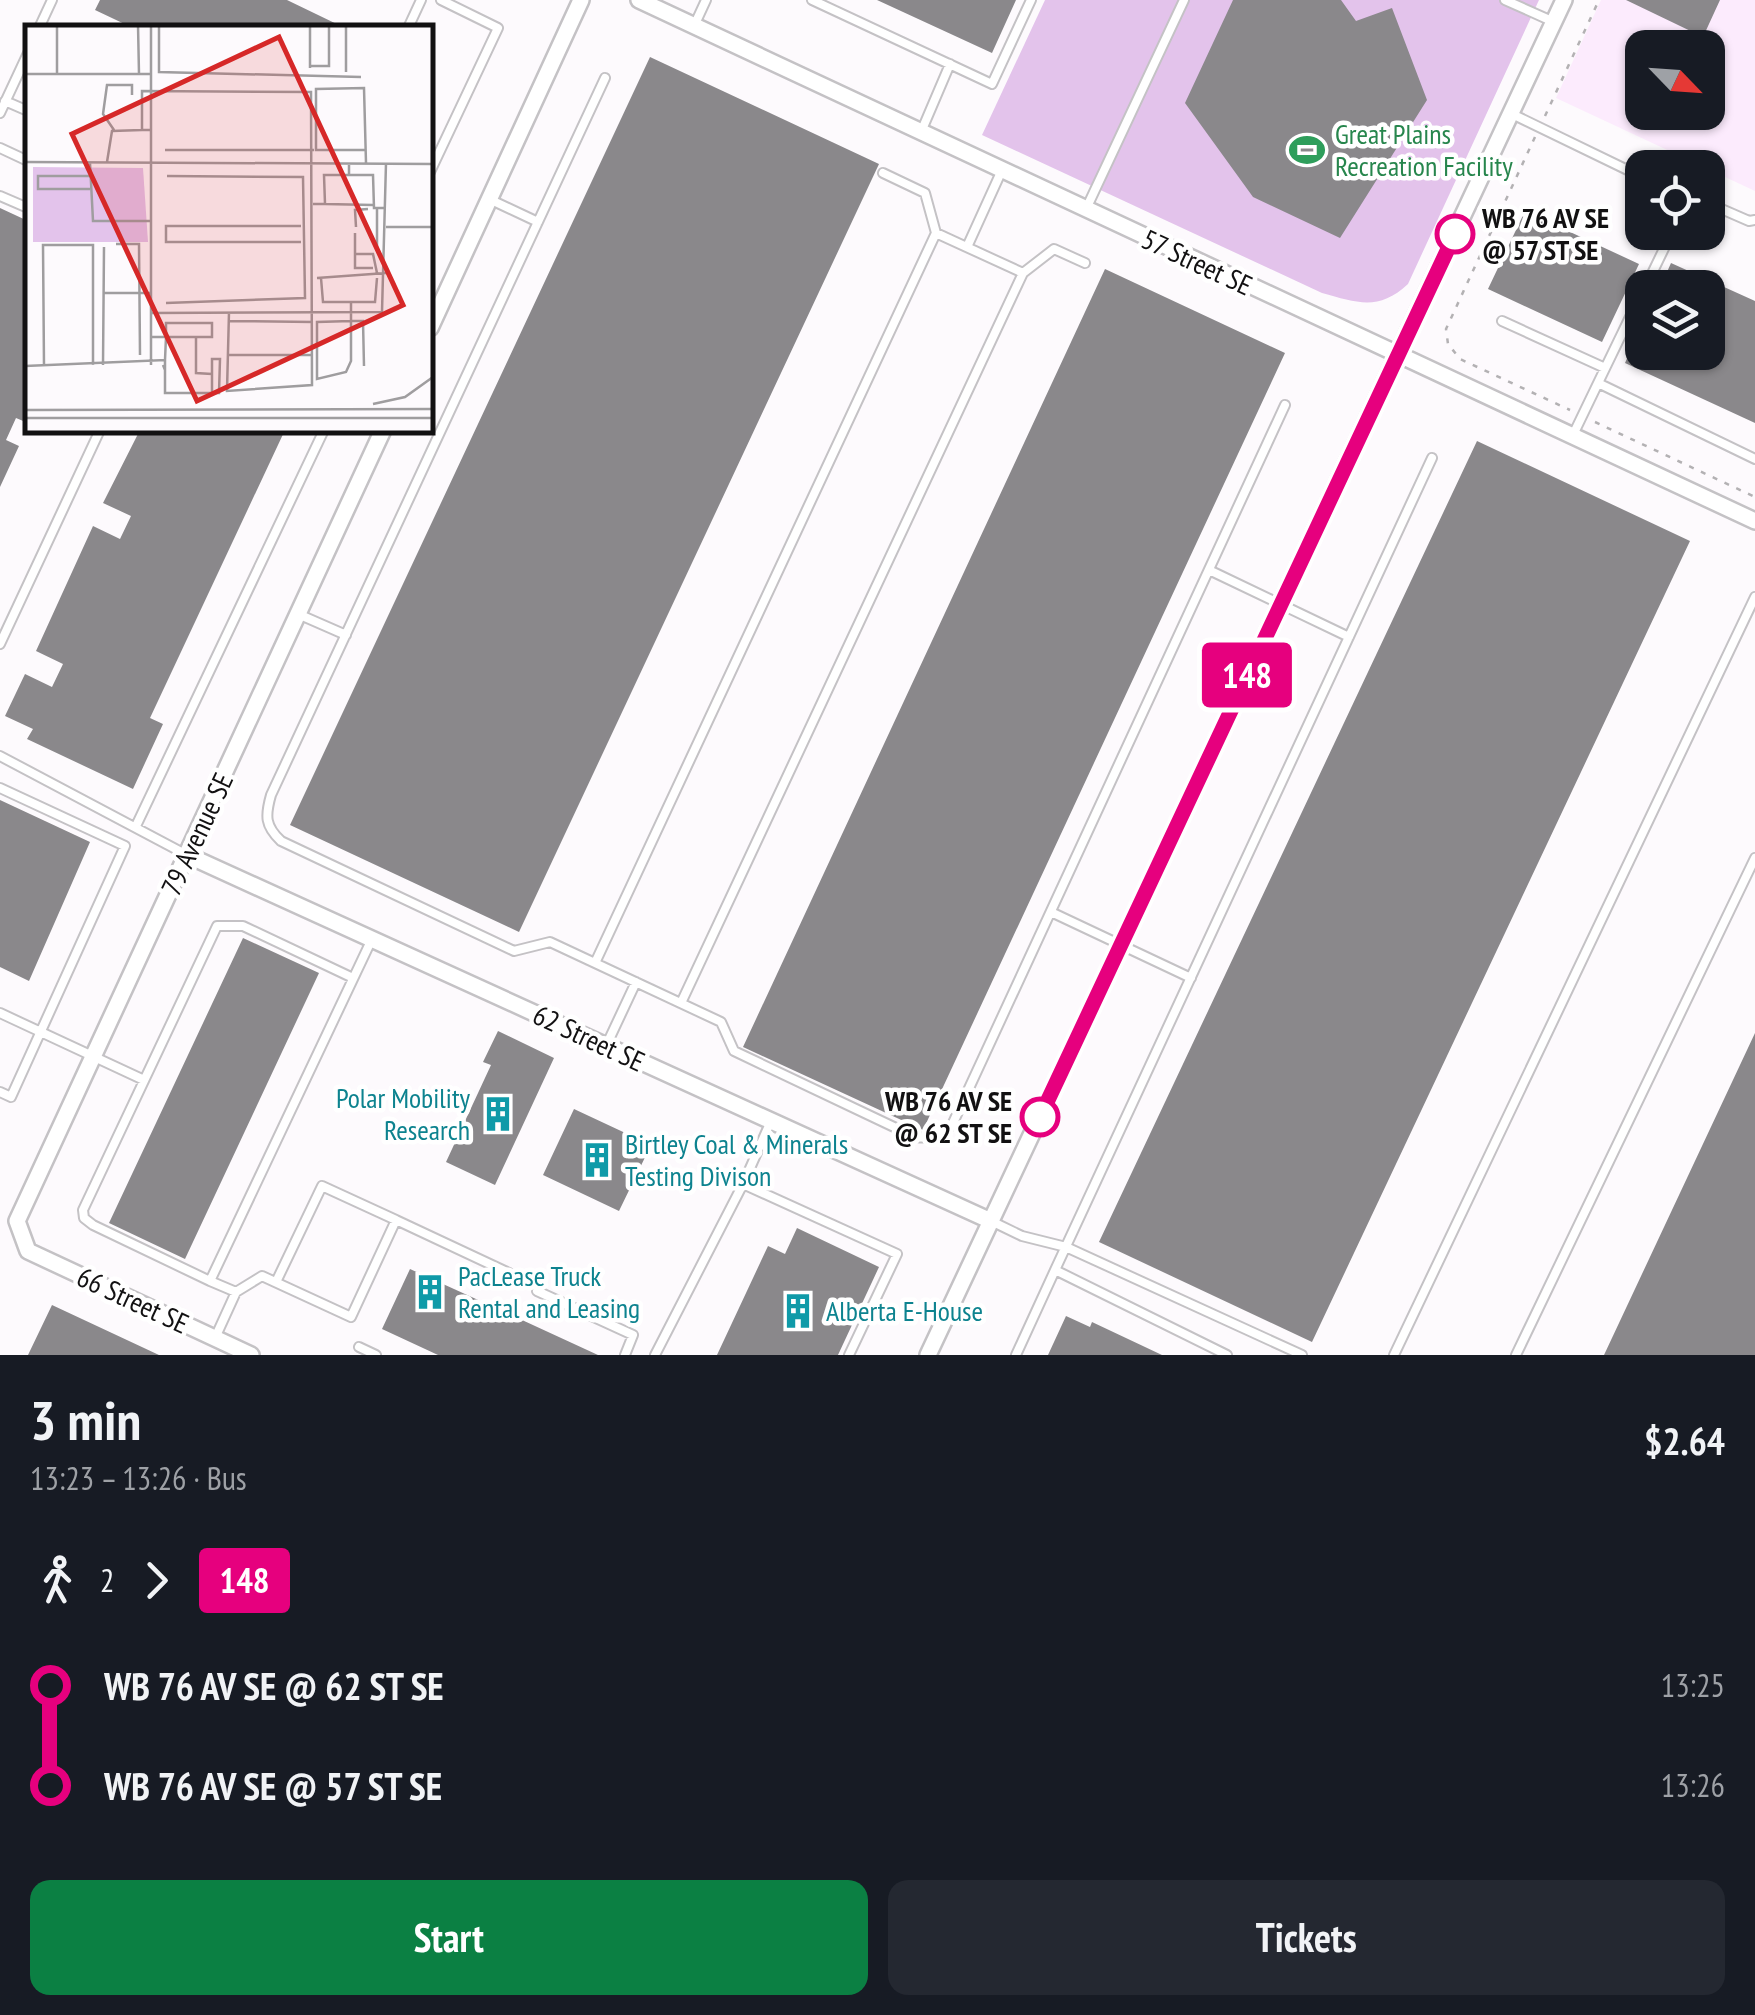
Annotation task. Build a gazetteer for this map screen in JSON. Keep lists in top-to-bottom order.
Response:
{
  "streets": {
    "street": [
      "57 Street SE",
      "79 Avenue SE",
      "62 Street SE",
      "66 Street SE"
    ]
  },
  "crossings": [
    ["79 Avenue SE", "62 Street SE"],
    ["79 Avenue SE", "66 Street SE"]
  ],
  "places": {
    "sports": ["Great Plains Recreation Facility"],
    "other": ["WB 76 AV SE @ 57 ST SE", "WB 76 AV SE @ 62 ST SE"],
    "building": [
      "Polar Mobility Research",
      "Birtley Coal & Minerals Testing Divison",
      "PacLease Truck Rental and Leasing",
      "Alberta E-House"
    ]
  },
  "lines": ["bus line 148"],
  "north": "bottom right",
  "page": {
    "on_map": "148",
    "heading": ["3 min", "13:23 – 13:26 · Bus", "$2.64"],
    "legs": ["2", "148"],
    "list": [
      {
        "name": "WB 76 AV SE @ 62 ST SE",
        "value": "13:25"
      },
      {
        "name": "WB 76 AV SE @ 57 ST SE",
        "value": "13:26"
      }
    ],
    "buttons": ["Start", "Tickets"]
  }
}
